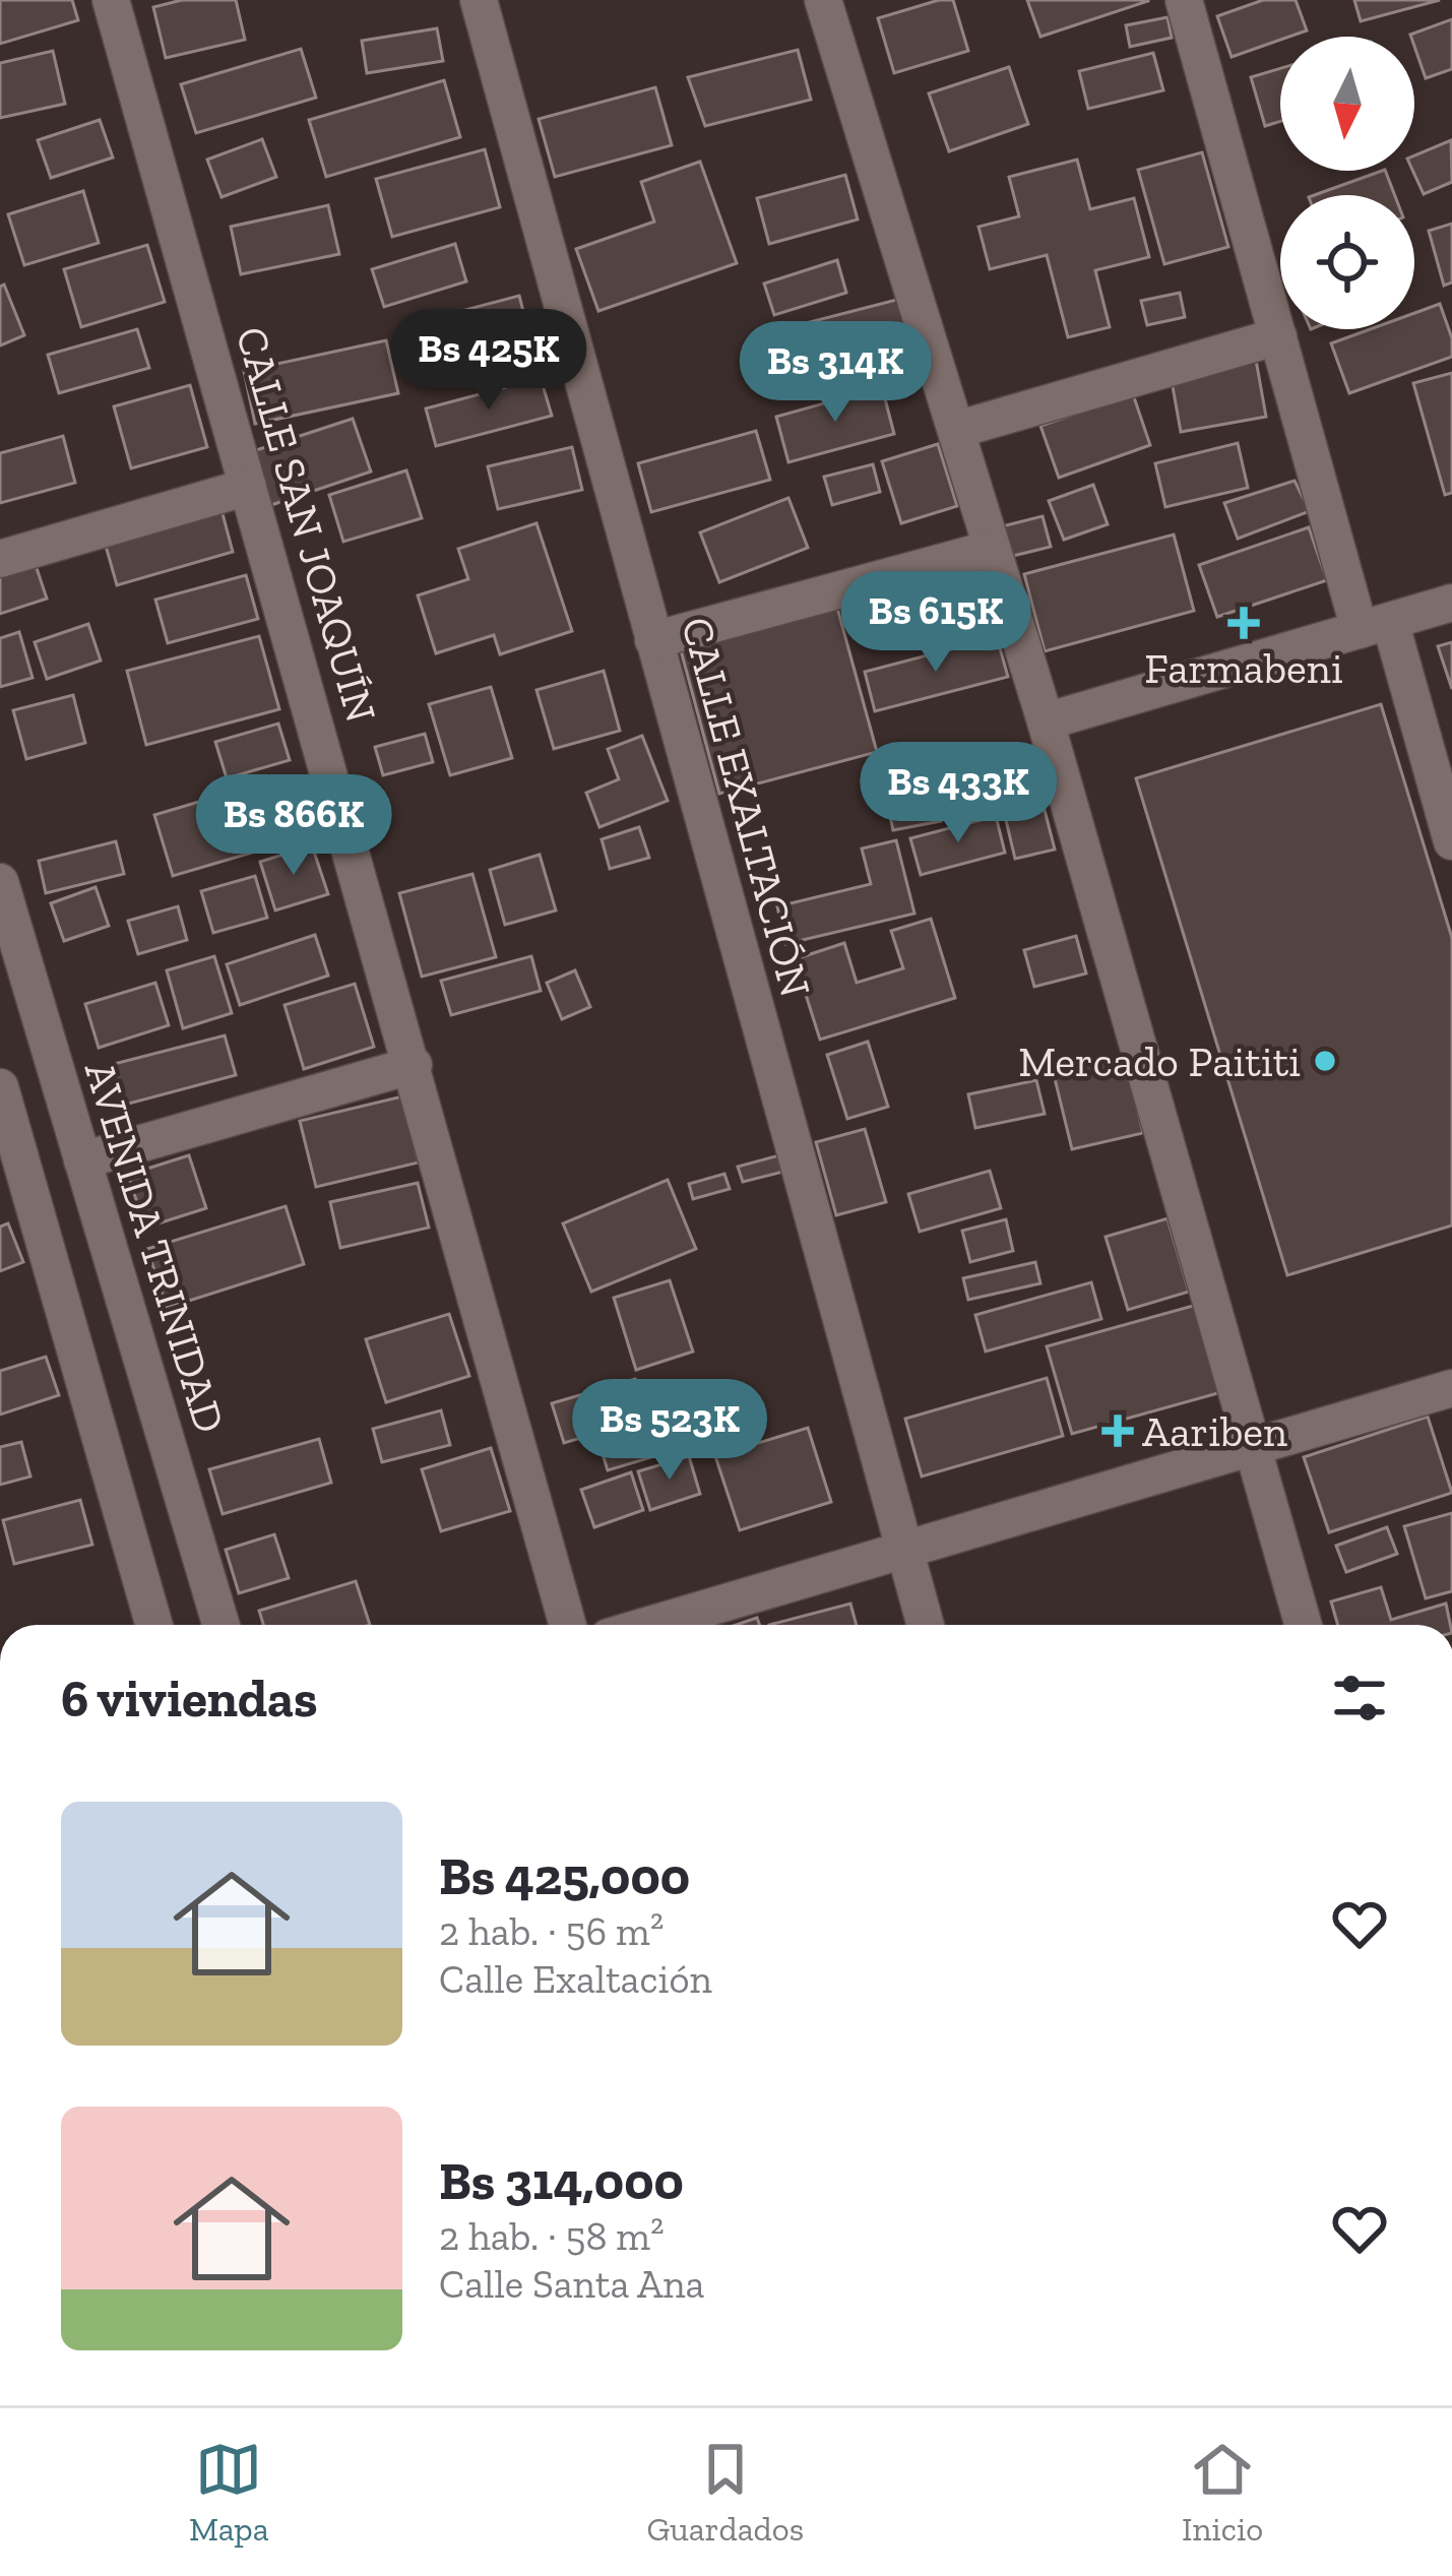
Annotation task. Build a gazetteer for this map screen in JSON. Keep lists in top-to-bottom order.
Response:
{
  "streets": {
    "street": ["CALLE SAN JOAQUÍN", "CALLE EXALTACIÓN", "AVENIDA TRINIDAD"]
  },
  "places": {
    "health": ["Farmabeni", "Aariben"],
    "other": ["Mercado Paititi"]
  },
  "north": "bottom",
  "page": {
    "price": [
      "Bs 425K",
      "Bs 314K",
      "Bs 615K",
      "Bs 433K",
      "Bs 866K",
      "Bs 523K"
    ],
    "heading": "6 viviendas",
    "list": [
      {
        "name": "Bs 425,000",
        "note": "2 hab. · 56 m² · Calle Exaltación"
      },
      {
        "name": "Bs 314,000",
        "note": "2 hab. · 58 m² · Calle Santa Ana"
      }
    ],
    "tabs": ["Mapa", "Guardados", "Inicio"]
  }
}
